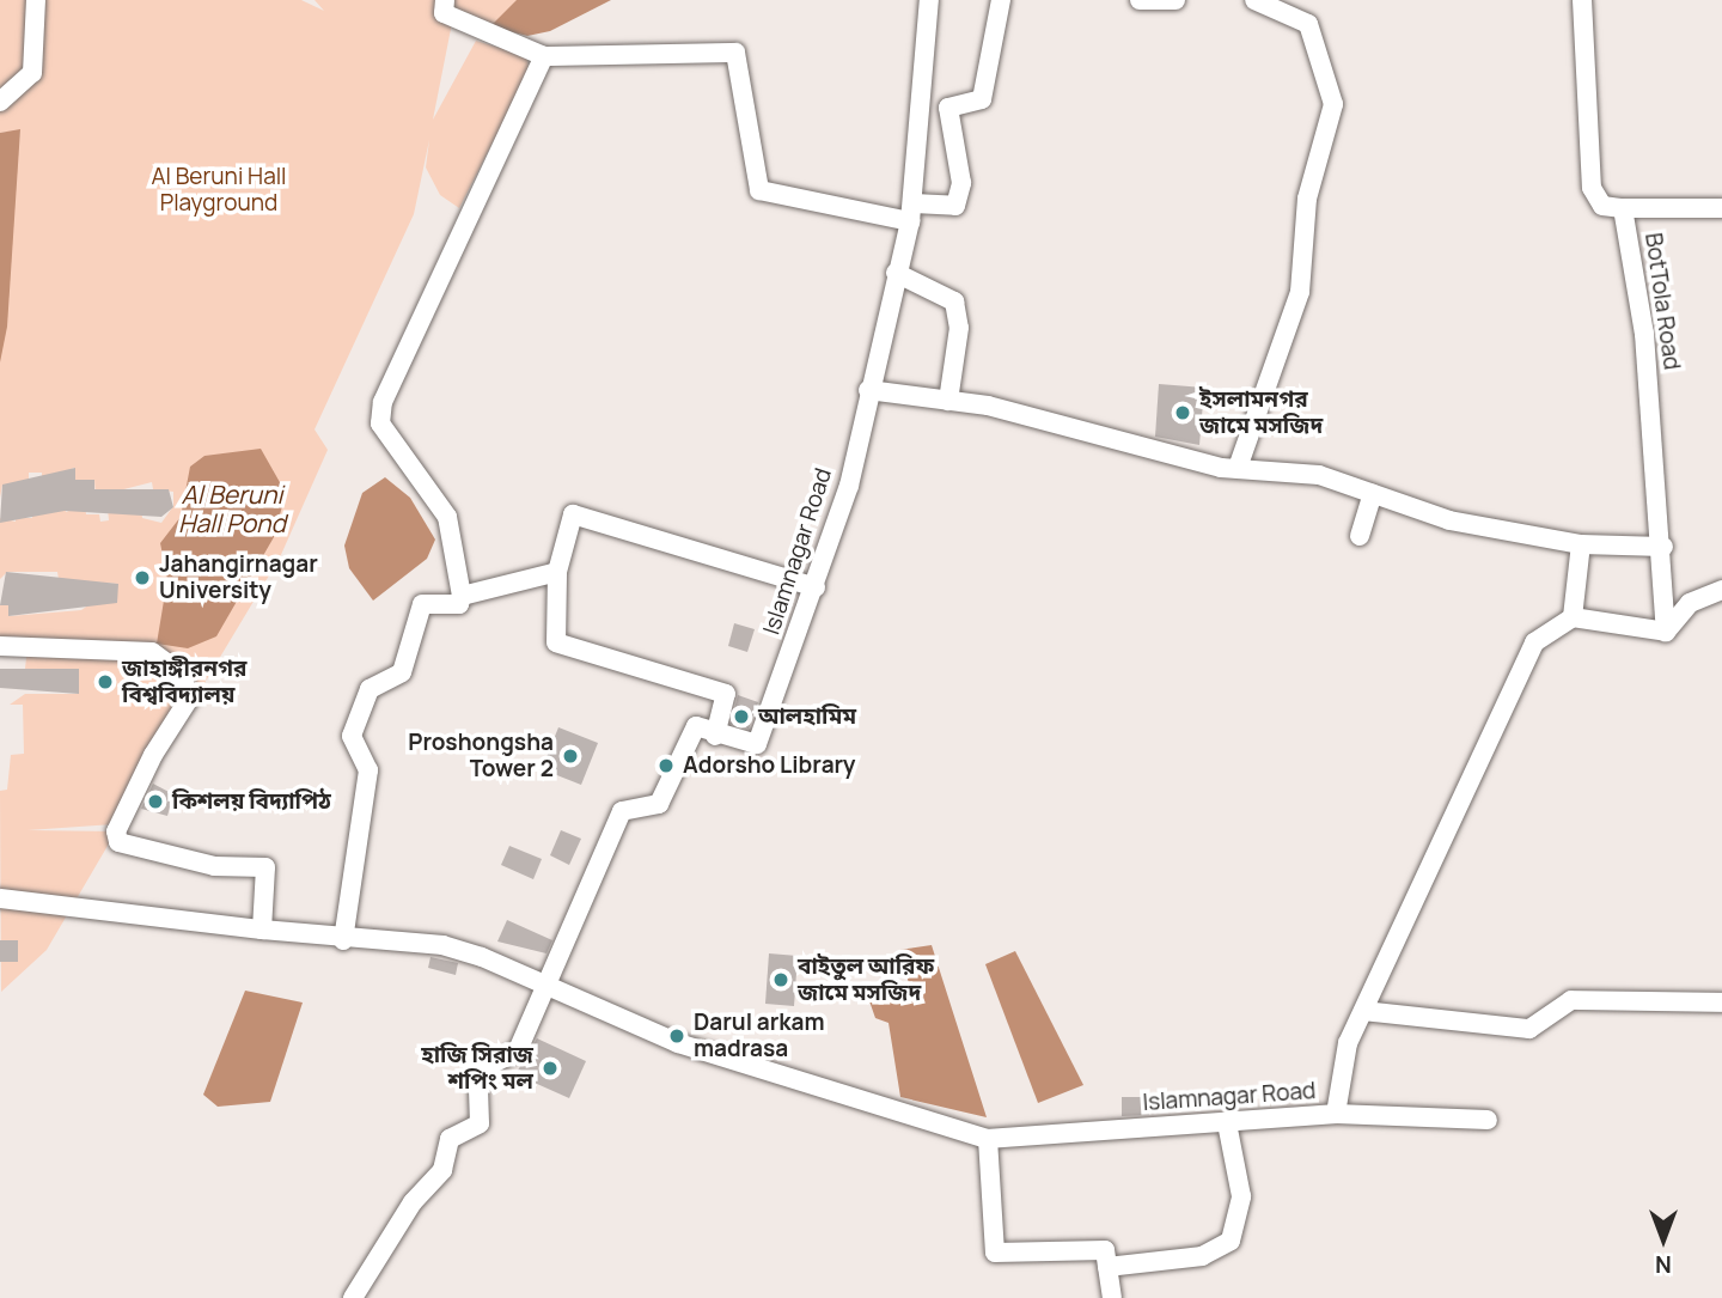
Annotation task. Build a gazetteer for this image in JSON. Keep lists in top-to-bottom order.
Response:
{
  "streets": {
    "street": ["BotTola Road", "Islamnagar Road"]
  },
  "water": ["Al Beruni Hall Pond"],
  "parks": ["Al Beruni Hall Playground"],
  "places": [
    "ইসলামনগর জামে মসজিদ",
    "Jahangirnagar University",
    "জাহাঙ্গীরনগর বিশ্ববিদ্যালয়",
    "আলহামিম",
    "Proshongsha Tower 2",
    "Adorsho Library",
    "কিশলয় বিদ্যাপিঠ",
    "বাইতুল আরিফ জামে মসজিদ",
    "Darul arkam madrasa",
    "হাজি সিরাজ শপিং মল"
  ],
  "north": "bottom"
}
